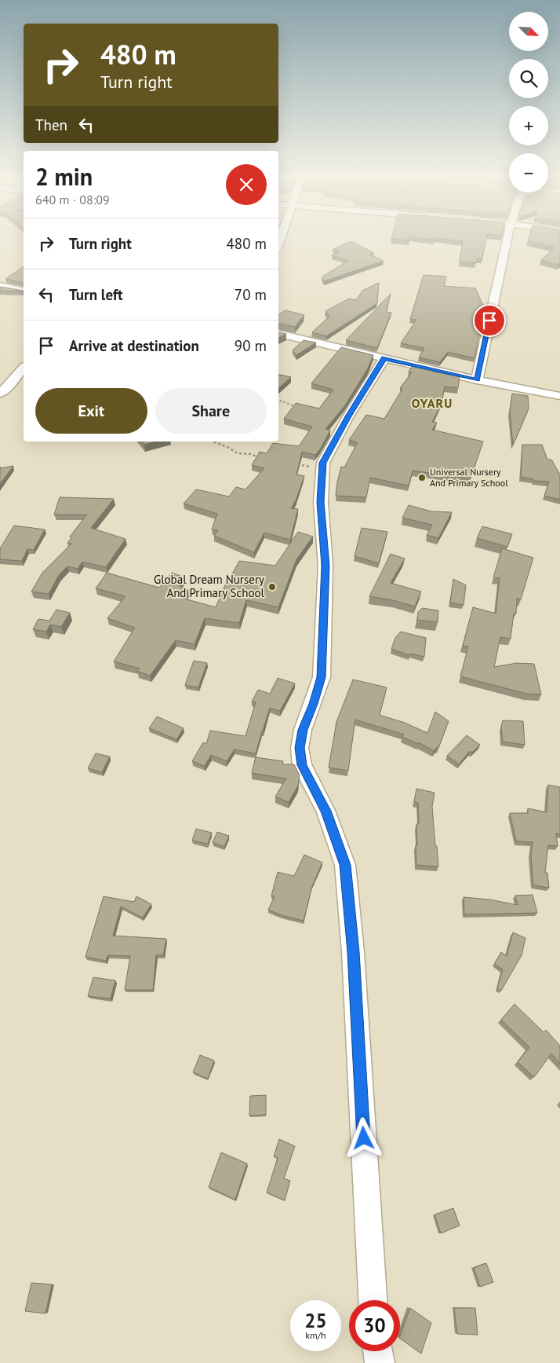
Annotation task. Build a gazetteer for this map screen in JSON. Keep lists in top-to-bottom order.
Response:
{
  "districts": ["OYARU"],
  "places": ["Universal Nursery And Primary School", "Global Dream Nursery And Primary School"],
  "north": "bottom right",
  "page": {
    "map_buttons": ["+", "−"],
    "turn": ["480 m", "Turn right"],
    "then": "Then",
    "heading": ["2 min", "640 m · 08:09"],
    "list": [
      {
        "name": "Turn right",
        "value": "480 m"
      },
      {
        "name": "Turn left",
        "value": "70 m"
      },
      {
        "name": "Arrive at destination",
        "value": "90 m"
      }
    ],
    "buttons": ["Exit", "Share"],
    "speed": "25 km/h",
    "limit": "30"
  }
}
